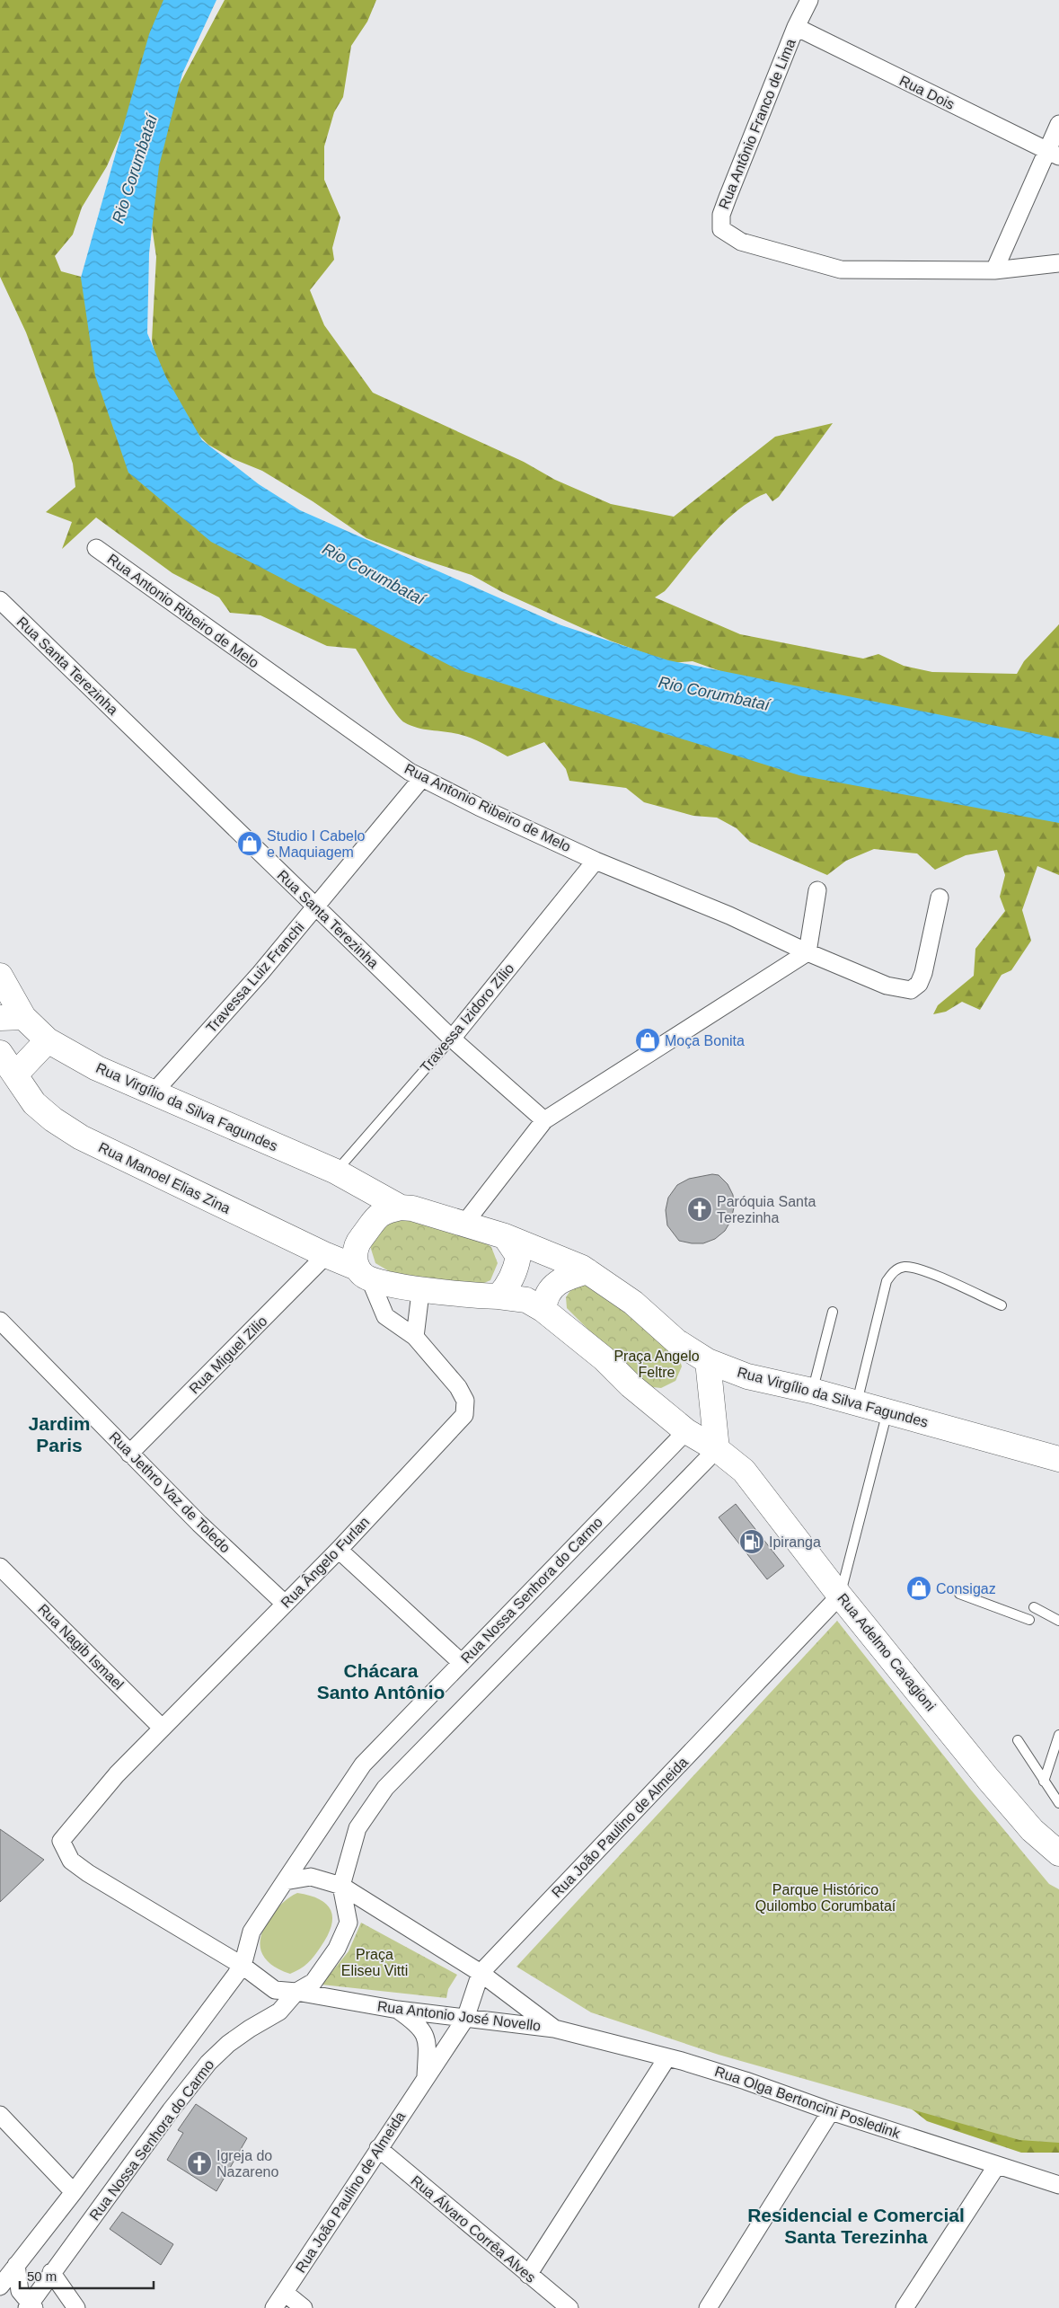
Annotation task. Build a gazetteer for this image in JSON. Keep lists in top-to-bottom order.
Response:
{
  "streets": {
    "street": [
      "Rua Dois",
      "Rua Antônio Franco de Lima",
      "Rua Antonio Ribeiro de Melo",
      "Rua Santa Terezinha",
      "Travessa Luiz Franchi",
      "Travessa Izidoro Zílio",
      "Rua Virgílio da Silva Fagundes",
      "Rua Manoel Elias Zina",
      "Rua Miguel Zilio",
      "Rua Jethro Vaz de Toledo",
      "Rua Ângelo Furlan",
      "Rua Nossa Senhora do Carmo",
      "Rua Nagib Ismael",
      "Rua Adelmo Cavagioni",
      "Rua João Paulino de Almeida",
      "Rua Antonio José Novello",
      "Rua Olga Bertoncini Posledink",
      "Rua Álvaro Corrêa Alves"
    ]
  },
  "crossings": [
    ["Rua Dois", "Rua Antônio Franco de Lima"],
    ["Rua Antonio Ribeiro de Melo", "Travessa Luiz Franchi"],
    ["Rua Antonio Ribeiro de Melo", "Travessa Izidoro Zílio"],
    ["Rua Santa Terezinha", "Travessa Luiz Franchi"],
    ["Rua Santa Terezinha", "Travessa Izidoro Zílio"],
    ["Travessa Luiz Franchi", "Rua Virgílio da Silva Fagundes"],
    ["Travessa Izidoro Zílio", "Rua Virgílio da Silva Fagundes"],
    ["Rua Manoel Elias Zina", "Rua Miguel Zilio"],
    ["Rua Manoel Elias Zina", "Rua Adelmo Cavagioni"],
    ["Rua Miguel Zilio", "Rua Jethro Vaz de Toledo"],
    ["Rua Jethro Vaz de Toledo", "Rua Ângelo Furlan"],
    ["Rua Ângelo Furlan", "Rua Nossa Senhora do Carmo"],
    ["Rua Ângelo Furlan", "Rua Nagib Ismael"],
    ["Rua Ângelo Furlan", "Rua Antonio José Novello"],
    ["Rua Nossa Senhora do Carmo", "Rua Adelmo Cavagioni"],
    ["Rua Nossa Senhora do Carmo", "Rua Antonio José Novello"],
    ["Rua Adelmo Cavagioni", "Rua João Paulino de Almeida"],
    ["Rua João Paulino de Almeida", "Rua Antonio José Novello"],
    ["Rua João Paulino de Almeida", "Rua Álvaro Corrêa Alves"],
    ["Rua Antonio José Novello", "Rua Olga Bertoncini Posledink"]
  ],
  "districts": ["Jardim Paris", "Chácara Santo Antônio", "Residencial e Comercial Santa Terezinha"],
  "water": ["Rio Corumbataí"],
  "parks": ["Praça Angelo Feltre", "Parque Histórico Quilombo Corumbataí", "Praça Eliseu Vitti"],
  "places": {
    "shop": ["Studio I Cabelo e Maquiagem", "Moça Bonita", "Consigaz"],
    "church": ["Paróquia Santa Terezinha", "Igreja do Nazareno"],
    "fuel station": ["Ipiranga"]
  },
  "scale_bar": "50 m"
}
